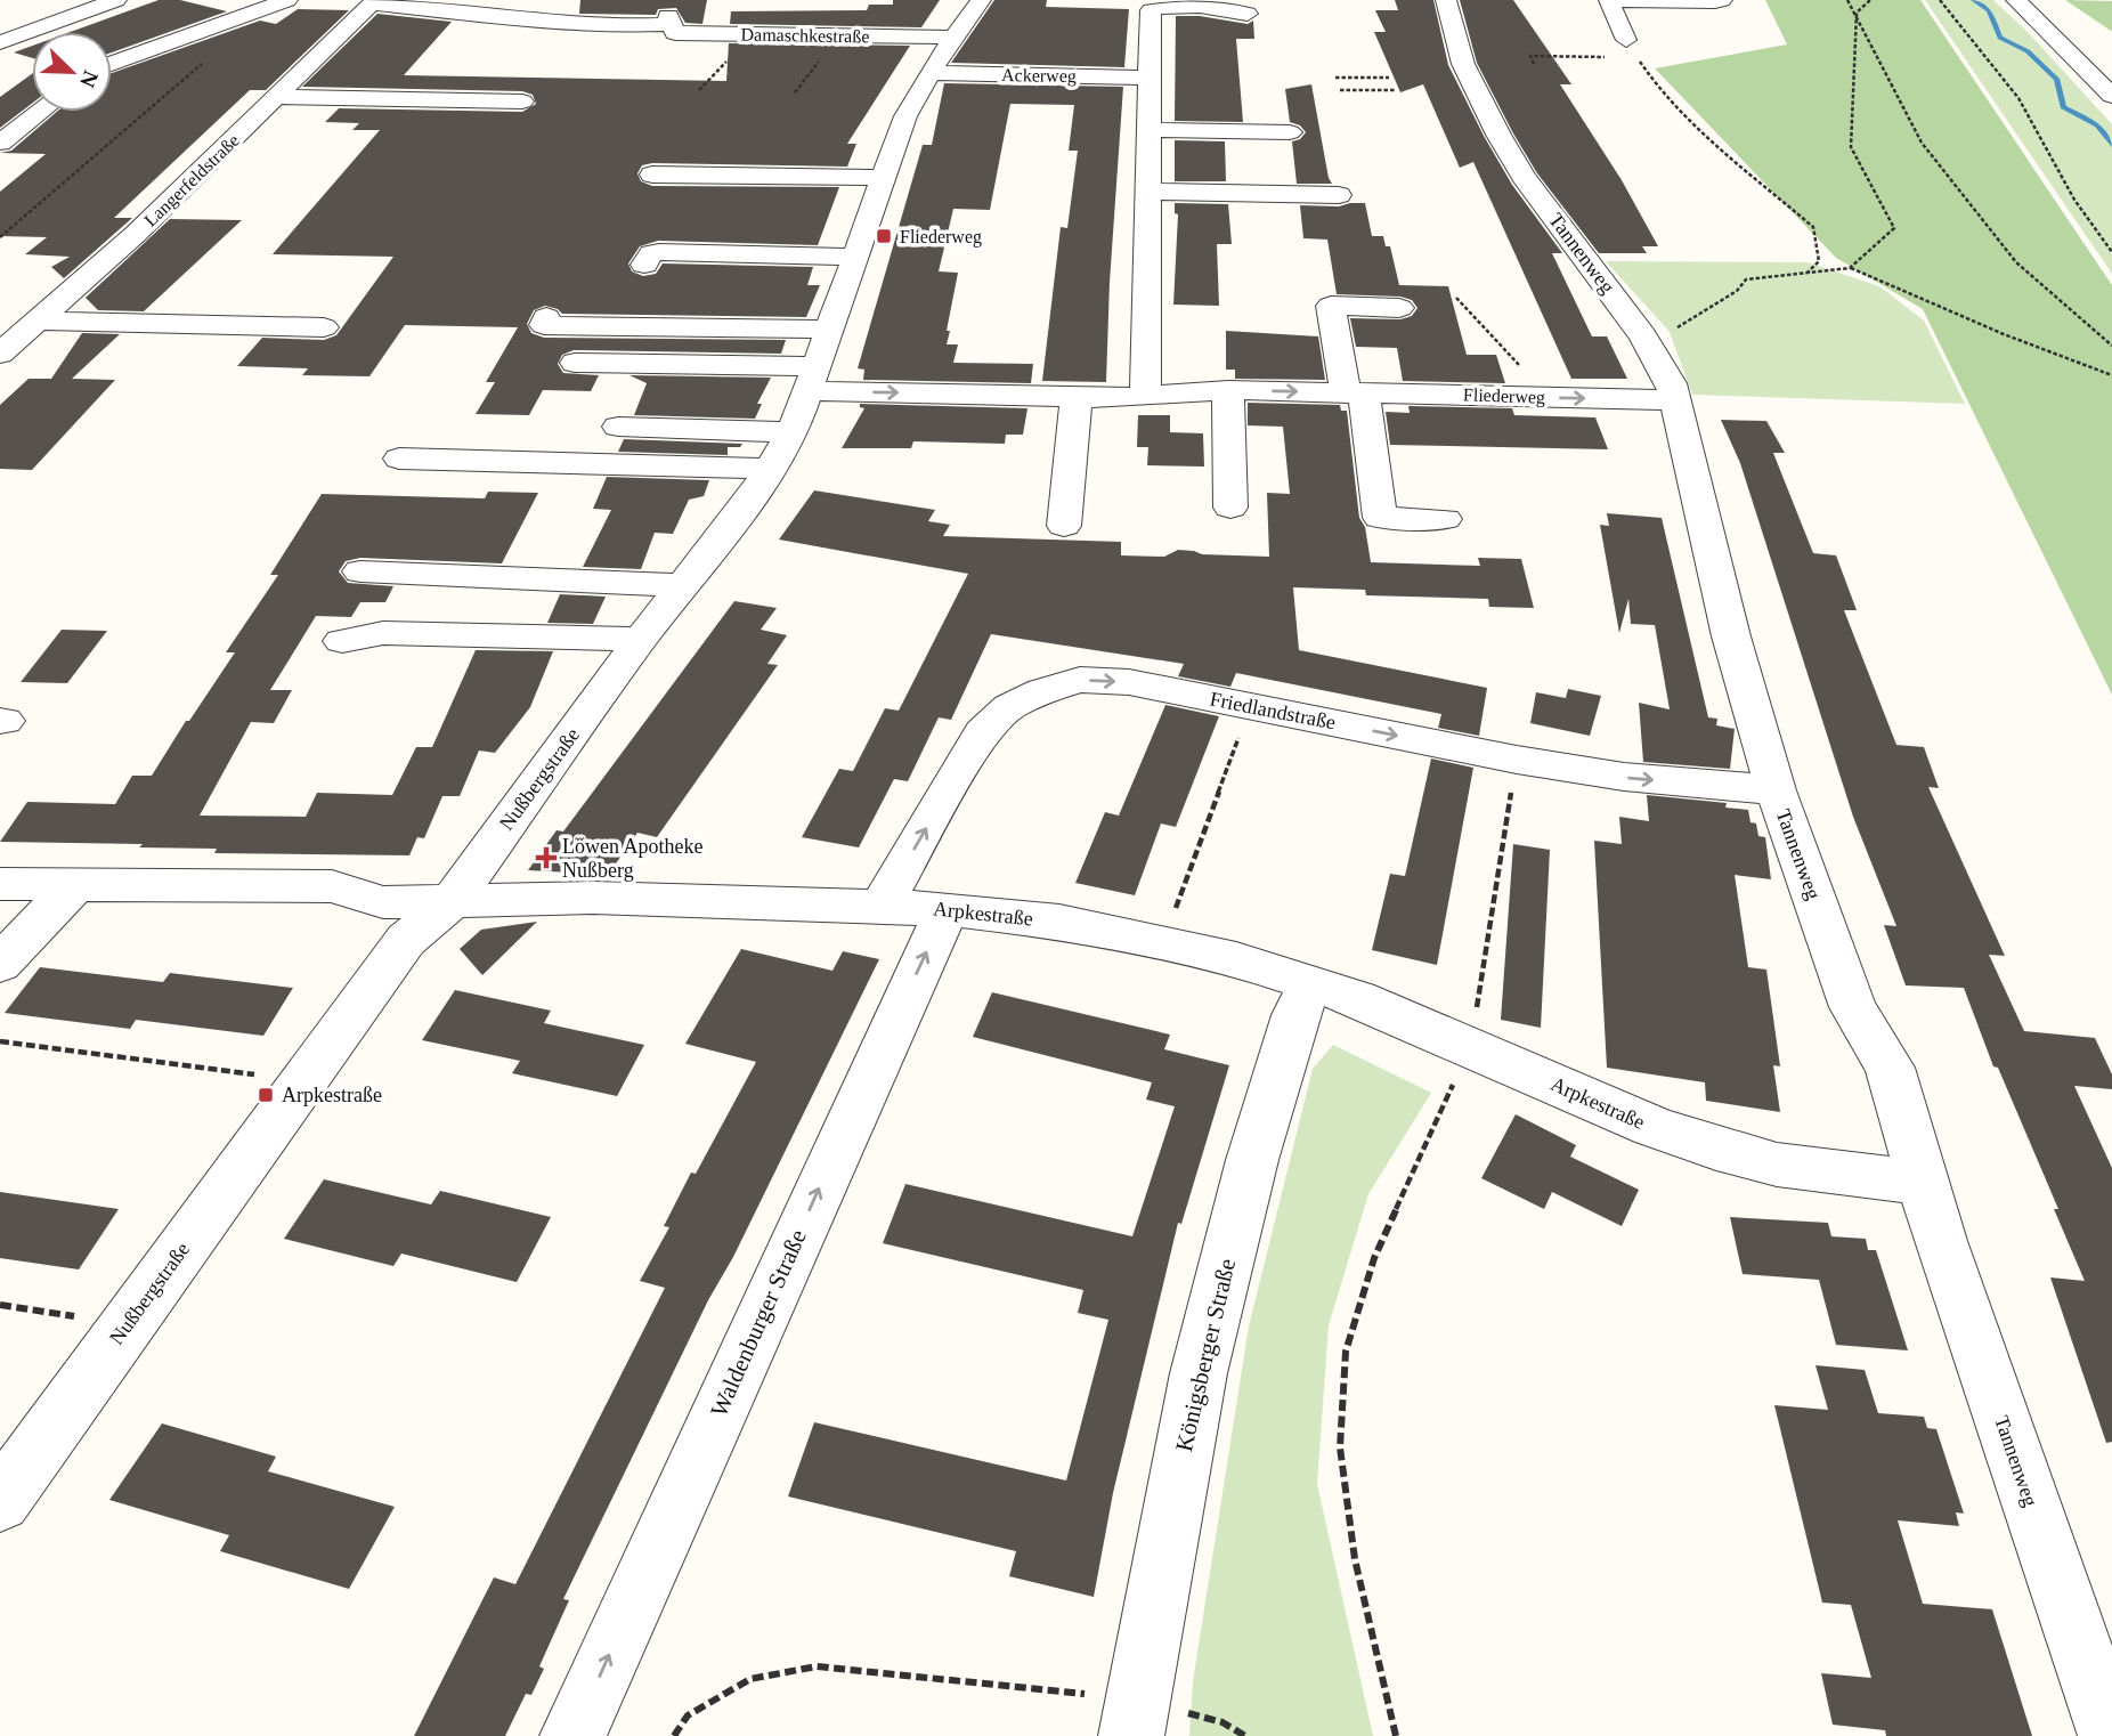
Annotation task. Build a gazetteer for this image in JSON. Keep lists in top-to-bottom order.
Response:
{
  "streets": {
    "street": [
      "Damaschkestraße",
      "Ackerweg",
      "Langerfeldstraße",
      "Tannenweg",
      "Fliederweg",
      "Friedlandstraße",
      "Nußbergstraße",
      "Arpkestraße",
      "Waldenburger Straße",
      "Königsberger Straße"
    ]
  },
  "crossings": [
    ["Damaschkestraße", "Langerfeldstraße"],
    ["Damaschkestraße", "Nußbergstraße"],
    ["Ackerweg", "Nußbergstraße"],
    ["Tannenweg", "Fliederweg"],
    ["Tannenweg", "Friedlandstraße"],
    ["Tannenweg", "Arpkestraße"],
    ["Fliederweg", "Nußbergstraße"],
    ["Friedlandstraße", "Arpkestraße"],
    ["Nußbergstraße", "Arpkestraße"],
    ["Arpkestraße", "Waldenburger Straße"],
    ["Arpkestraße", "Königsberger Straße"]
  ],
  "one_way": ["Friedlandstraße", "Waldenburger Straße"],
  "places": {
    "transit": ["Fliederweg", "Arpkestraße"],
    "health": ["Löwen Apotheke Nußberg"]
  },
  "north": "bottom right"
}
